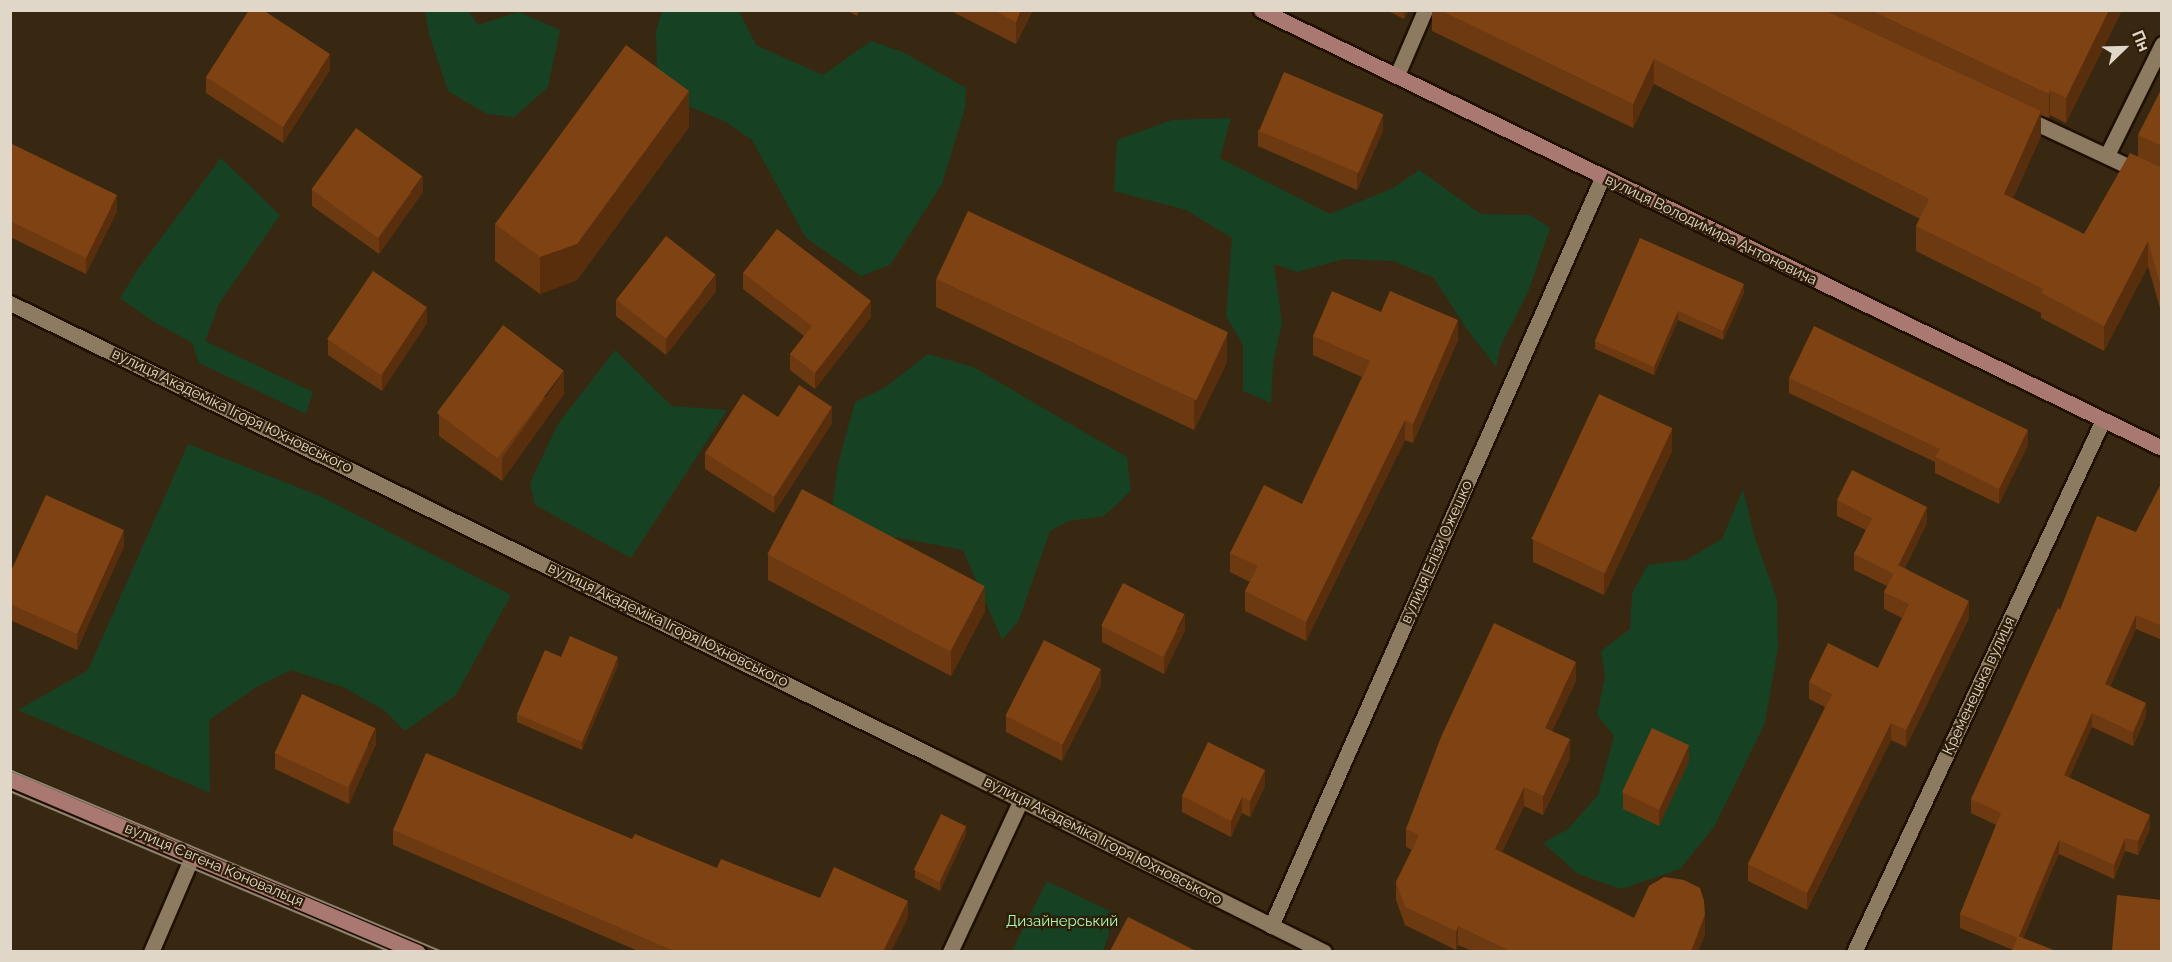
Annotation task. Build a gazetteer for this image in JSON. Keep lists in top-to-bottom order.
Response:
{
  "streets": {
    "main road": ["вулиця Володимира Антоновича", "вулиця Євгена Коновальця"],
    "street": ["вулиця Академіка Ігоря Юхновського", "вулиця Елізи Ожешко", "Кременецька вулиця"]
  },
  "crossings": [
    ["вулиця Володимира Антоновича", "вулиця Елізи Ожешко"],
    ["вулиця Володимира Антоновича", "Кременецька вулиця"],
    ["вулиця Академіка Ігоря Юхновського", "вулиця Елізи Ожешко"]
  ],
  "parks": ["Дизайнерський"],
  "north": "top right"
}
